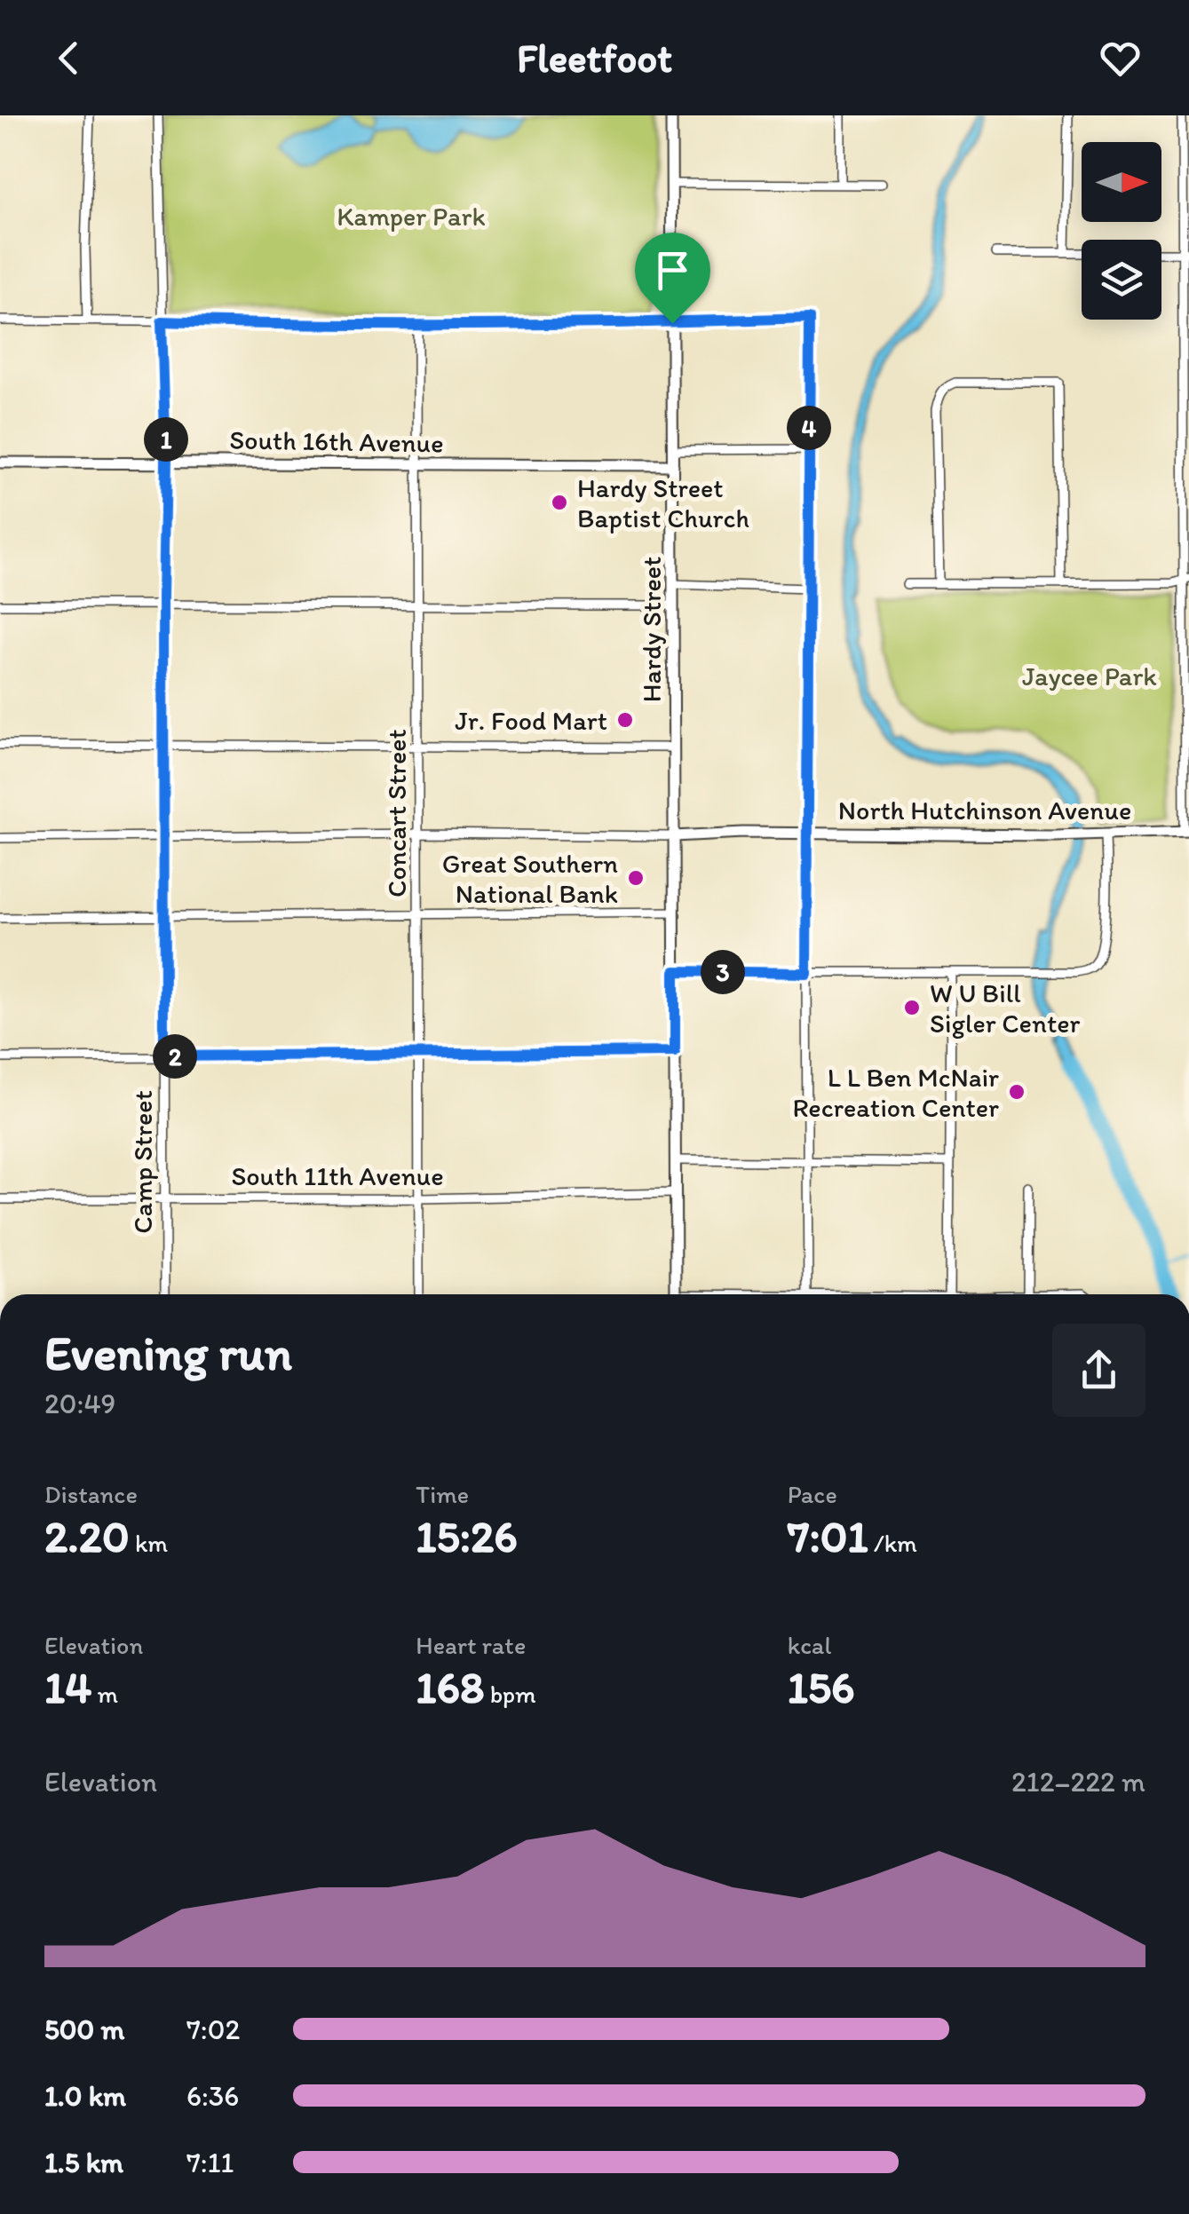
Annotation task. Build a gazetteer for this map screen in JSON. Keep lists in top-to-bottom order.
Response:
{
  "streets": {
    "main road": ["South 16th Avenue", "Hardy Street", "North Hutchinson Avenue"],
    "street": ["Concart Street", "Camp Street", "South 11th Avenue"]
  },
  "crossings": [
    ["South 16th Avenue", "Hardy Street"],
    ["South 16th Avenue", "Concart Street"],
    ["South 16th Avenue", "Camp Street"],
    ["Hardy Street", "North Hutchinson Avenue"],
    ["Hardy Street", "South 11th Avenue"],
    ["Concart Street", "South 11th Avenue"],
    ["Camp Street", "South 11th Avenue"]
  ],
  "parks": ["Kamper Park", "Jaycee Park"],
  "places": [
    "Hardy Street Baptist Church",
    "Jr. Food Mart",
    "Great Southern National Bank",
    "W U Bill Sigler Center",
    "L L Ben McNair Recreation Center"
  ],
  "north": "right",
  "page": {
    "header": "Fleetfoot",
    "pins": [
      "4",
      "1",
      "3",
      "2"
    ],
    "heading": ["Evening run", "20:49"],
    "stats": [
      ["Distance", "2.20 km"],
      ["Time", "15:26"],
      ["Pace", "7:01 /km"],
      ["Elevation", "14 m"],
      ["Heart rate", "168 bpm"],
      ["kcal", "156"]
    ],
    "chart": ["Elevation", "212–222 m"],
    "list": [
      {
        "name": "500 m",
        "note": "7:02"
      },
      {
        "name": "1.0 km",
        "note": "6:36"
      },
      {
        "name": "1.5 km",
        "note": "7:11"
      }
    ]
  }
}
